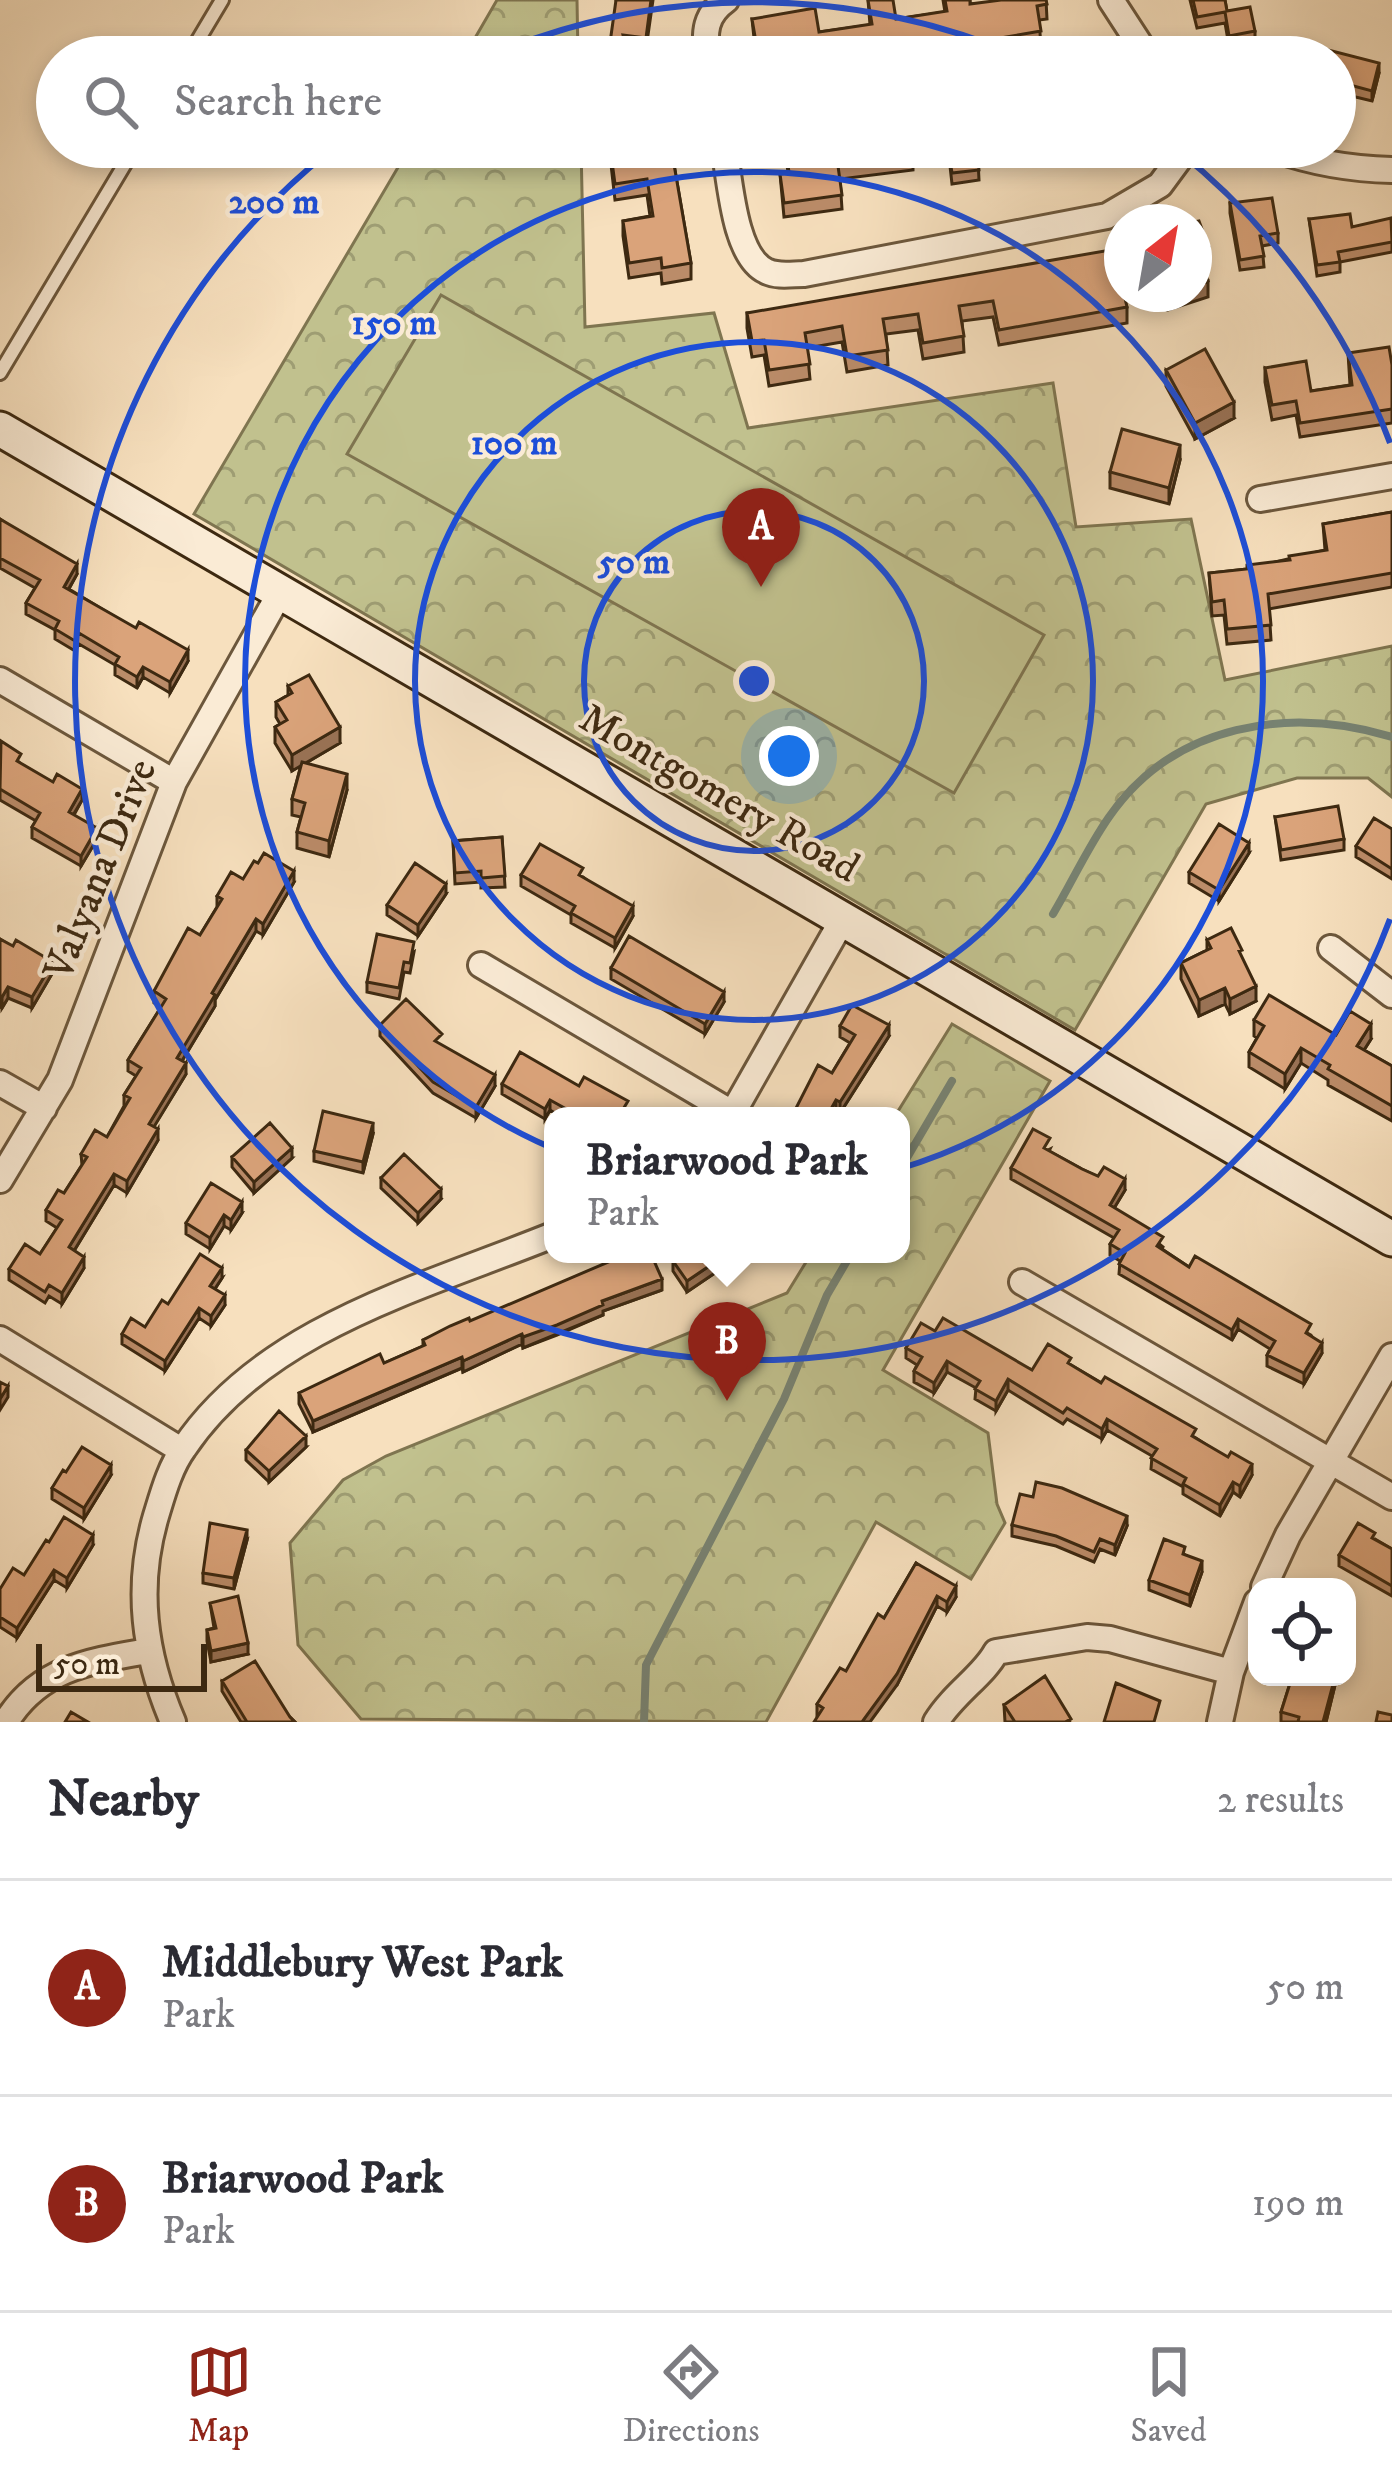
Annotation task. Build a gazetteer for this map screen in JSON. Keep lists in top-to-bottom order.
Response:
{
  "streets": {
    "street": ["Montgomery Road", "Valyana Drive"]
  },
  "crossings": [
    ["Montgomery Road", "Valyana Drive"]
  ],
  "scale_bar": "50 m",
  "north": "top right",
  "page": {
    "search": "Search here",
    "pins": ["A", "B"],
    "popup": ["Briarwood Park", "Park"],
    "scale": "50 m",
    "heading": ["Nearby", "2 results"],
    "list": [
      {
        "mark": "A",
        "name": "Middlebury West Park",
        "note": "Park",
        "value": "50 m"
      },
      {
        "mark": "B",
        "name": "Briarwood Park",
        "note": "Park",
        "value": "190 m"
      }
    ],
    "nav": ["Map", "Directions", "Saved"]
  },
  "rings": [
    "200 m",
    "150 m",
    "100 m",
    "50 m"
  ]
}
